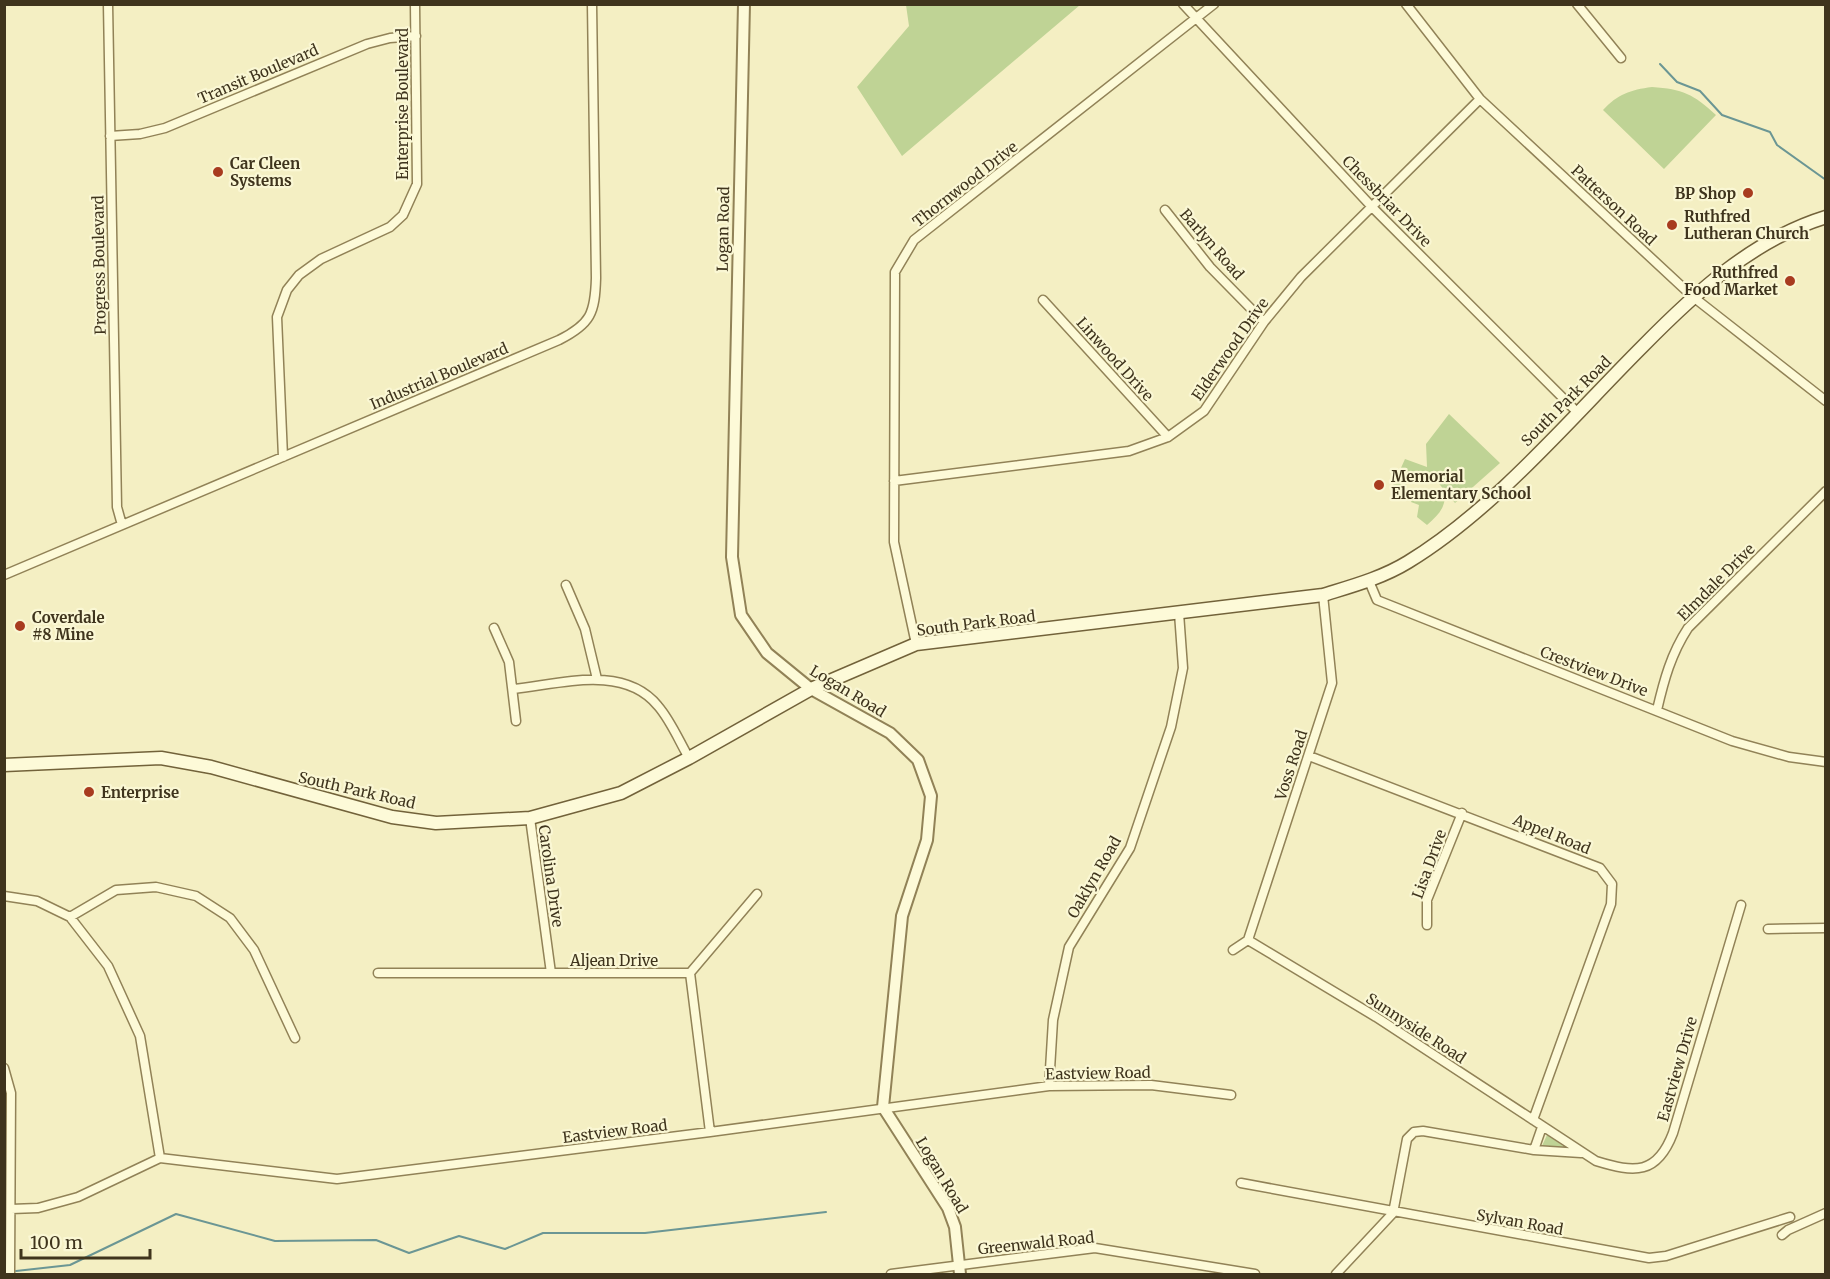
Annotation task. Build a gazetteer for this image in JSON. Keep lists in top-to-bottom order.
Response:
{
  "streets": {
    "main road": ["South Park Road"],
    "street": [
      "Transit Boulevard",
      "Enterprise Boulevard",
      "Thornwood Drive",
      "Chessbriar Drive",
      "Patterson Road",
      "Logan Road",
      "Barlyn Road",
      "Progress Boulevard",
      "Elderwood Drive",
      "Linwood Drive",
      "Industrial Boulevard",
      "Elmdale Drive",
      "Crestview Drive",
      "Voss Road",
      "Appel Road",
      "Lisa Drive",
      "Carolina Drive",
      "Oaklyn Road",
      "Aljean Drive",
      "Sunnyside Road",
      "Eastview Drive",
      "Eastview Road",
      "Sylvan Road",
      "Greenwald Road"
    ]
  },
  "crossings": [
    ["Transit Boulevard", "Enterprise Boulevard"],
    ["Transit Boulevard", "Progress Boulevard"],
    ["Enterprise Boulevard", "Industrial Boulevard"],
    ["Thornwood Drive", "Chessbriar Drive"],
    ["Thornwood Drive", "Elderwood Drive"],
    ["Thornwood Drive", "South Park Road"],
    ["Chessbriar Drive", "Elderwood Drive"],
    ["Chessbriar Drive", "South Park Road"],
    ["Patterson Road", "Elderwood Drive"],
    ["Patterson Road", "South Park Road"],
    ["Logan Road", "South Park Road"],
    ["Logan Road", "Eastview Road"],
    ["Logan Road", "Greenwald Road"],
    ["Barlyn Road", "Elderwood Drive"],
    ["Progress Boulevard", "Industrial Boulevard"],
    ["Elderwood Drive", "Linwood Drive"],
    ["South Park Road", "Crestview Drive"],
    ["South Park Road", "Voss Road"],
    ["South Park Road", "Carolina Drive"],
    ["South Park Road", "Oaklyn Road"],
    ["Elmdale Drive", "Crestview Drive"],
    ["Voss Road", "Appel Road"],
    ["Voss Road", "Sunnyside Road"],
    ["Appel Road", "Lisa Drive"],
    ["Appel Road", "Sunnyside Road"],
    ["Carolina Drive", "Aljean Drive"],
    ["Oaklyn Road", "Eastview Road"],
    ["Sunnyside Road", "Eastview Drive"]
  ],
  "places": [
    "Car Cleen Systems",
    "BP Shop",
    "Ruthfred Lutheran Church",
    "Ruthfred Food Market",
    "Memorial Elementary School",
    "Coverdale #8 Mine",
    "Enterprise"
  ],
  "scale_bar": "100 m"
}
